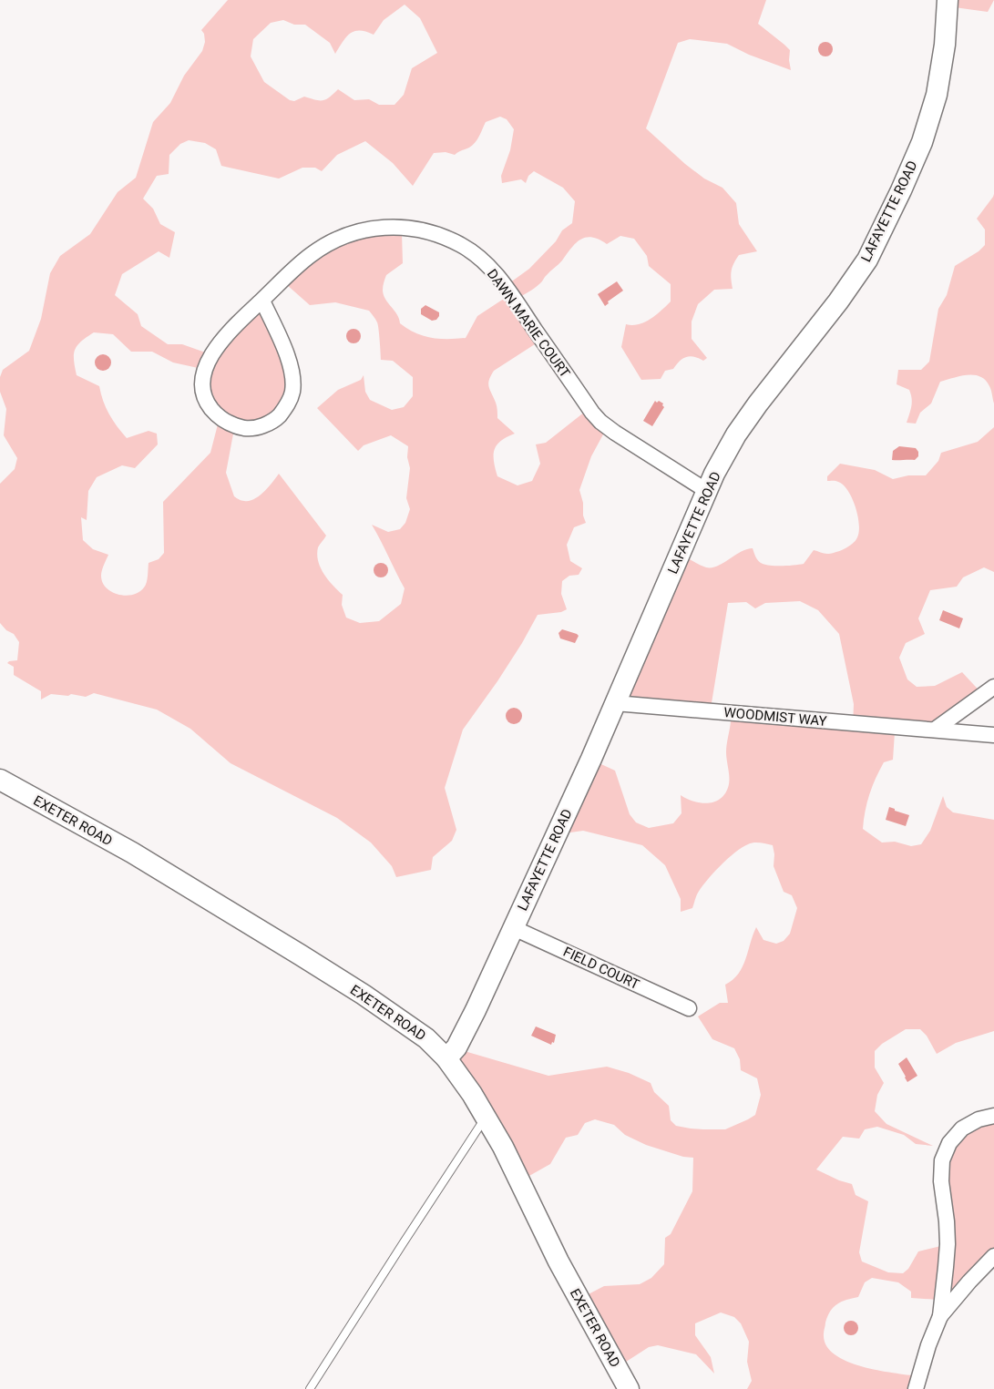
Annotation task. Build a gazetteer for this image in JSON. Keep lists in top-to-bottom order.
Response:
{
  "streets": {
    "street": [
      "LAFAYETTE ROAD",
      "DAWN MARIE COURT",
      "WOODMIST WAY",
      "EXETER ROAD",
      "FIELD COURT"
    ]
  },
  "crossings": [
    ["LAFAYETTE ROAD", "DAWN MARIE COURT"],
    ["LAFAYETTE ROAD", "WOODMIST WAY"],
    ["LAFAYETTE ROAD", "EXETER ROAD"],
    ["LAFAYETTE ROAD", "FIELD COURT"]
  ]
}
